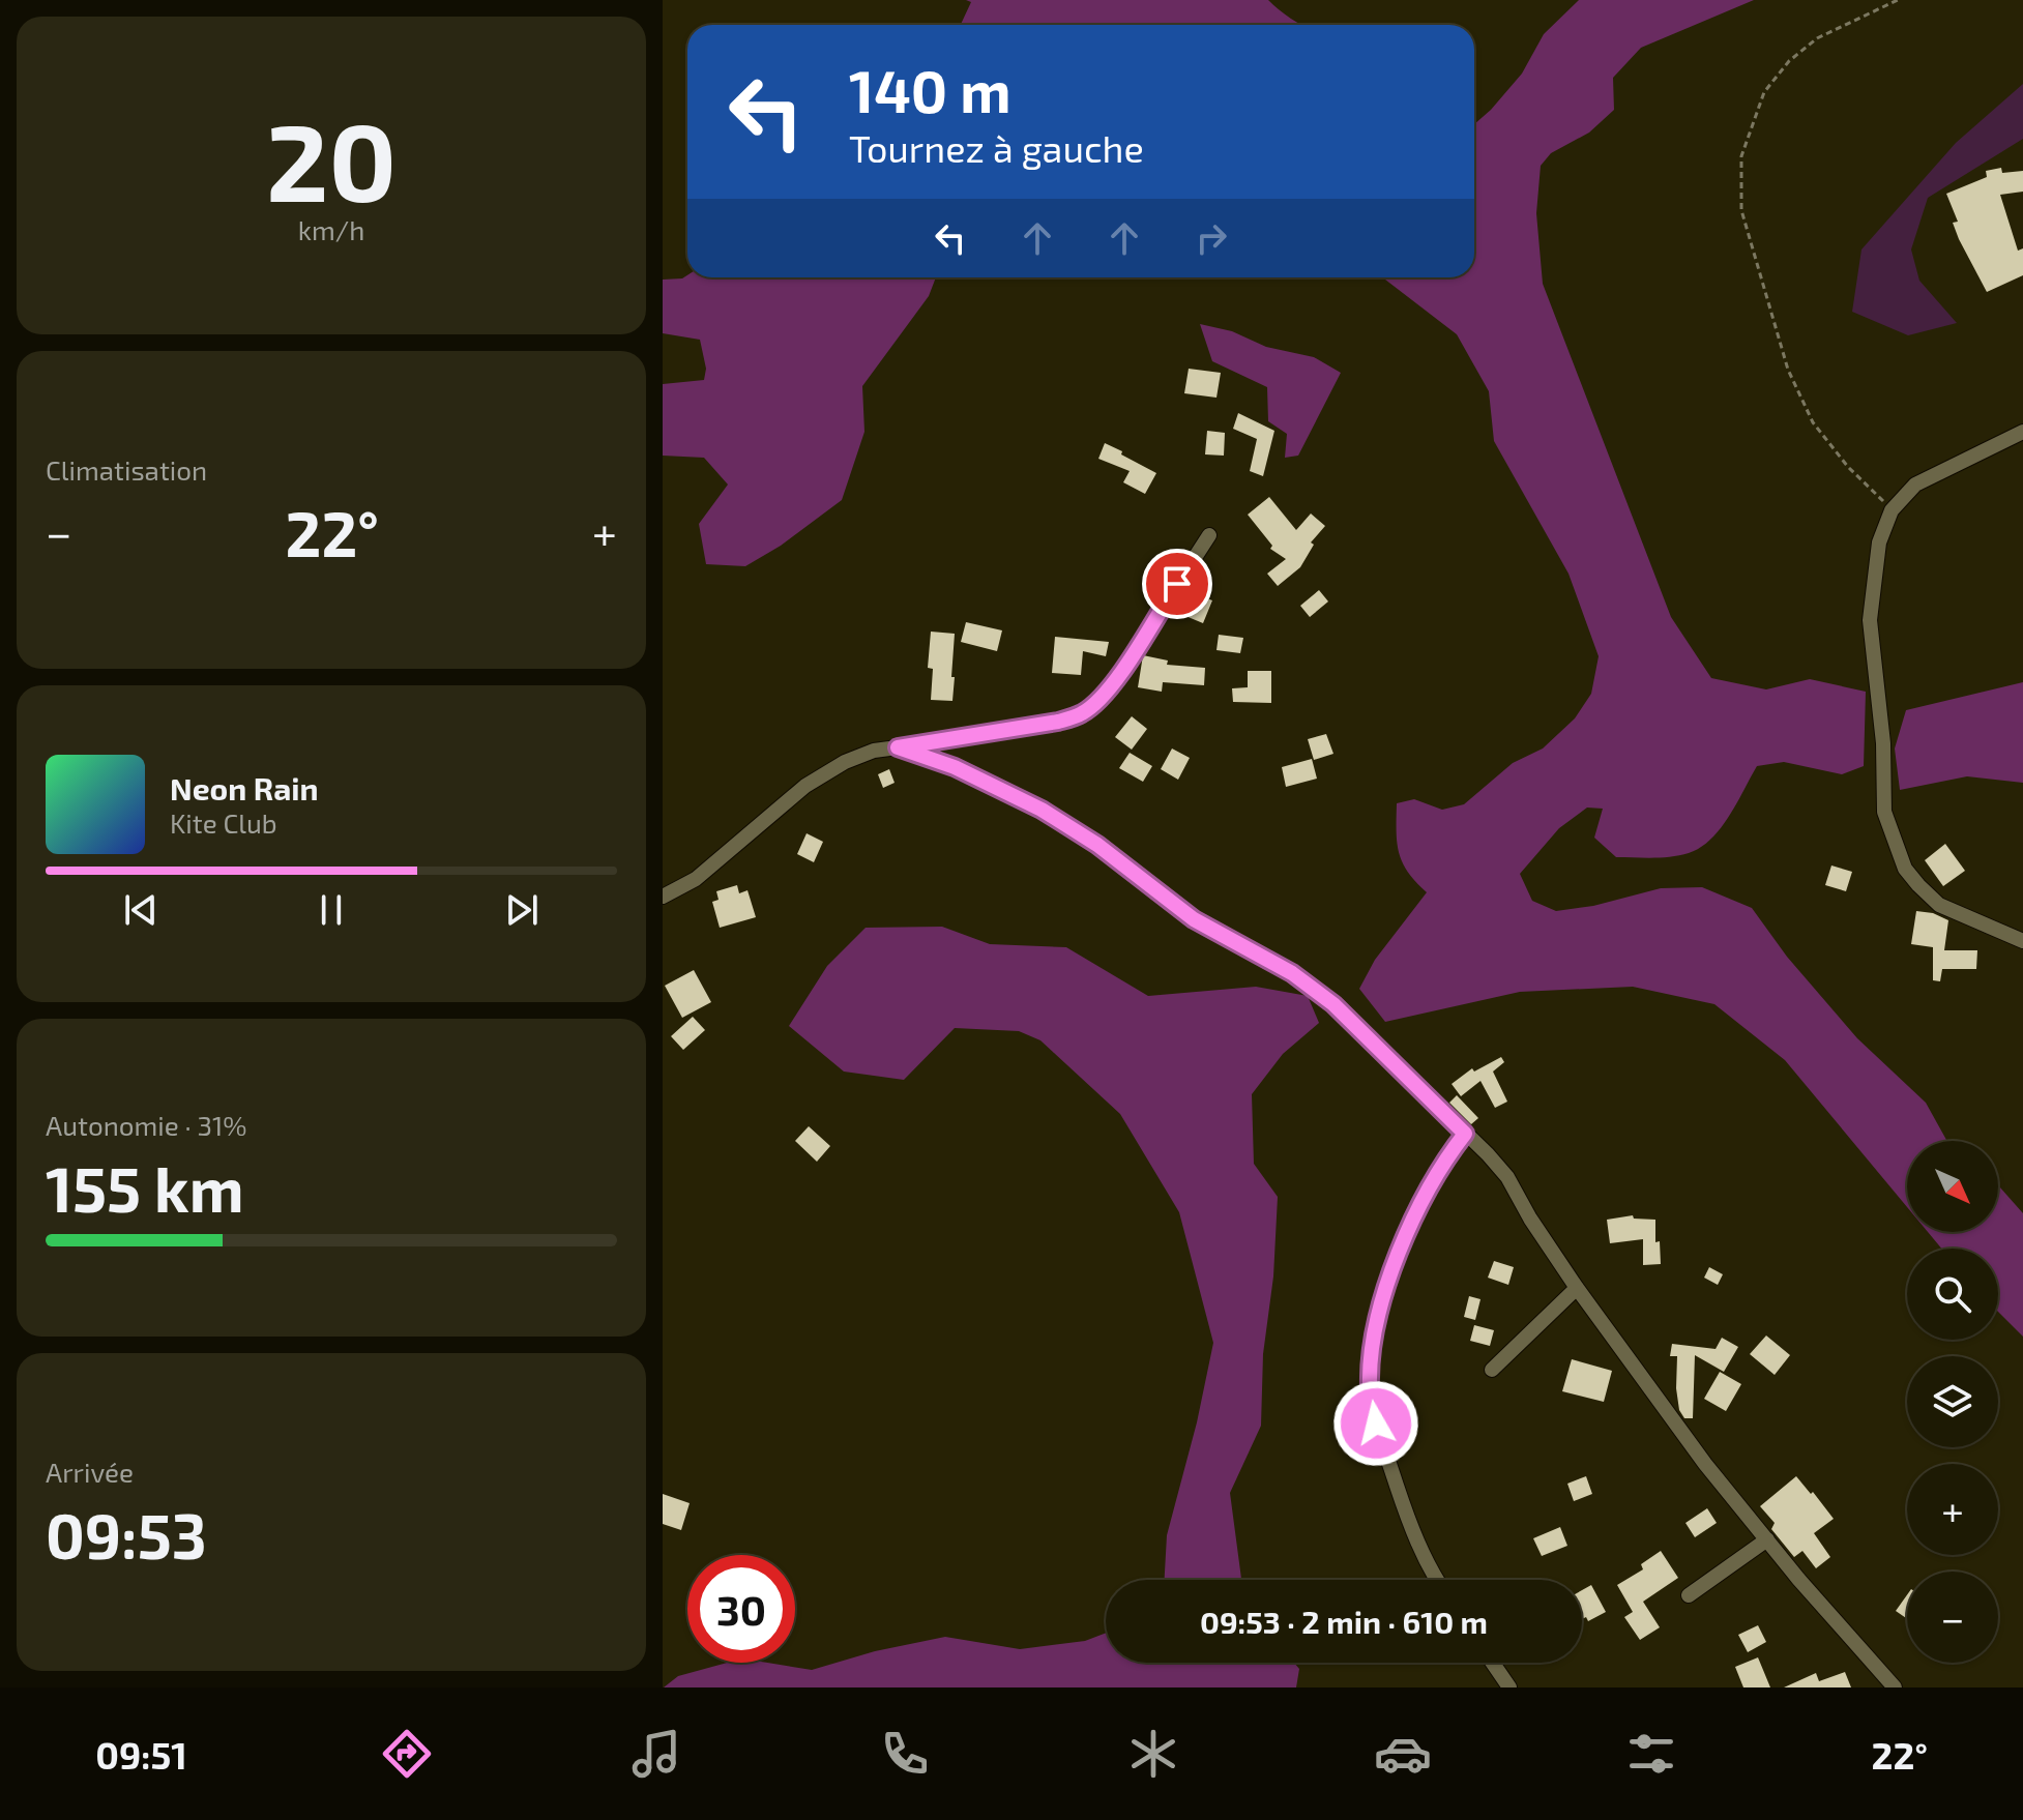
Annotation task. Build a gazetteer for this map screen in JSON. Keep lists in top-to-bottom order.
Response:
{
  "north": "bottom right",
  "page": {
    "tile": [
      ["20", "km/h"],
      "Climatisation",
      ["Autonomie · 31%", "155 km"],
      ["Arrivée", "09:53"]
    ],
    "turn": ["140 m", "Tournez à gauche"],
    "heat": ["−", "22°", "+"],
    "song": ["Neon Rain", "Kite Club"],
    "map_buttons": ["+", "−"],
    "limit": "30",
    "trip": "09:53 · 2 min · 610 m",
    "tabs": ["09:51", "22°"]
  }
}
